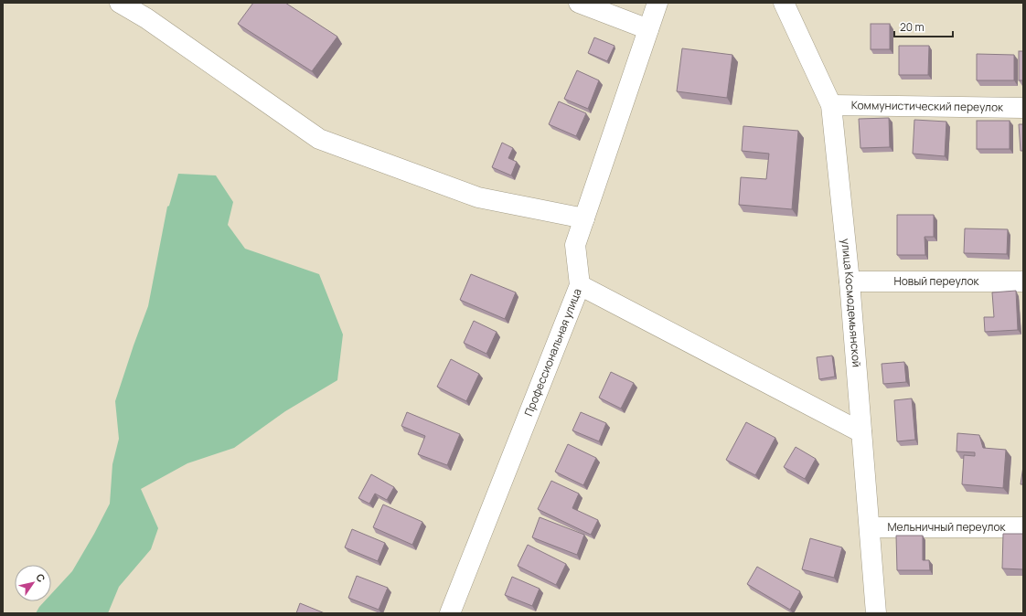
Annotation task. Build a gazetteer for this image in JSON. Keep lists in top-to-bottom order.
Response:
{
  "streets": {
    "street": [
      "Коммунистический переулок",
      "Новый переулок",
      "улица Космодемьянской",
      "Профессиональная улица",
      "Мельничный переулок"
    ]
  },
  "crossings": [
    ["Коммунистический переулок", "улица Космодемьянской"],
    ["Новый переулок", "улица Космодемьянской"],
    ["улица Космодемьянской", "Мельничный переулок"]
  ],
  "scale_bar": "20 m",
  "north": "top right"
}
